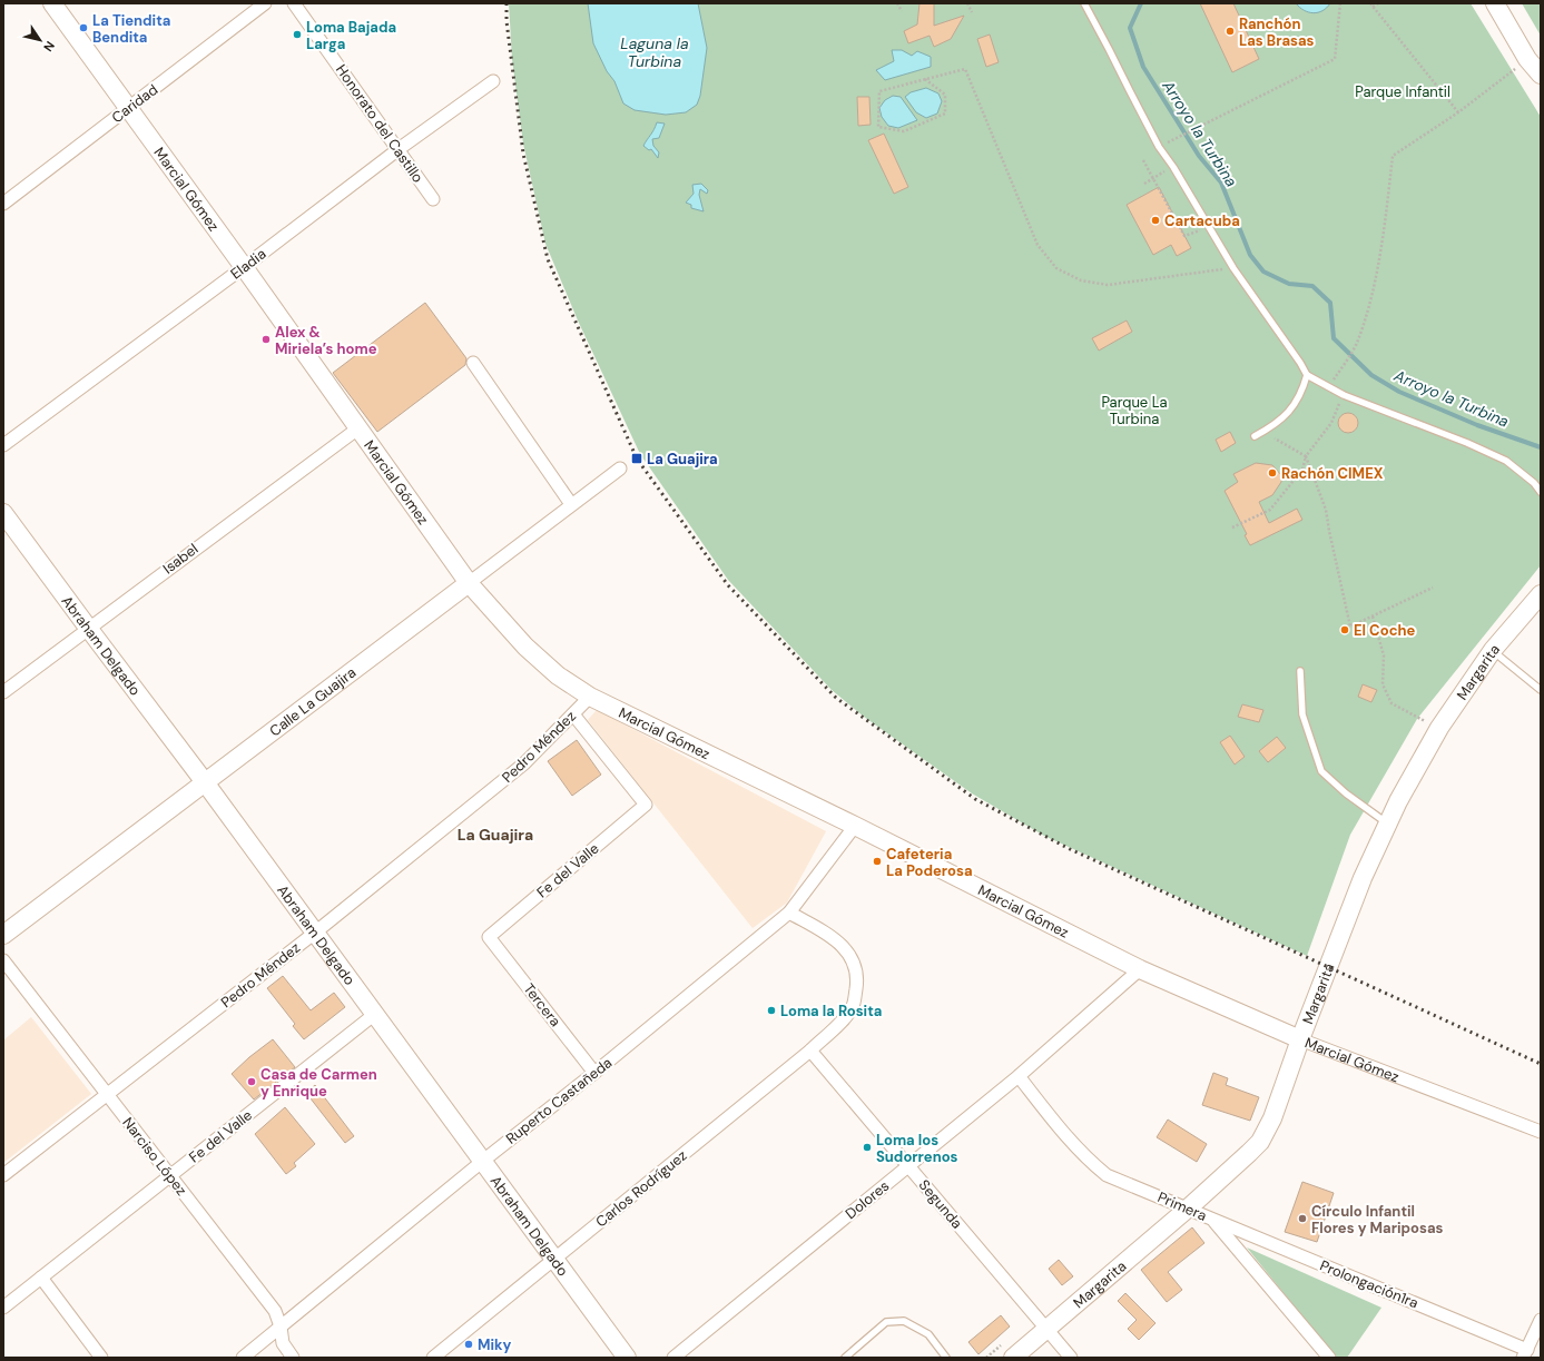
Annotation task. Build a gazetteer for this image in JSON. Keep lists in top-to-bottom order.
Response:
{
  "streets": {
    "main road": [
      "Marcial Gómez",
      "Abraham Delgado",
      "Margarita",
      "Calle La Guajira"
    ],
    "street": [
      "Caridad",
      "Honorato del Castillo",
      "Eladia",
      "Isabel",
      "Pedro Méndez",
      "Fe del Valle",
      "Tercera",
      "Ruperto Castañeda",
      "Narciso López",
      "Carlos Rodríguez",
      "Dolores",
      "Segunda",
      "Primera",
      "Prolongación1ra"
    ]
  },
  "crossings": [
    ["Caridad", "Marcial Gómez"],
    ["Honorato del Castillo", "Eladia"],
    ["Marcial Gómez", "Eladia"],
    ["Marcial Gómez", "Isabel"],
    ["Marcial Gómez", "Margarita"],
    ["Marcial Gómez", "Calle La Guajira"],
    ["Marcial Gómez", "Pedro Méndez"],
    ["Marcial Gómez", "Ruperto Castañeda"],
    ["Marcial Gómez", "Dolores"],
    ["Isabel", "Abraham Delgado"],
    ["Abraham Delgado", "Calle La Guajira"],
    ["Abraham Delgado", "Pedro Méndez"],
    ["Abraham Delgado", "Fe del Valle"],
    ["Abraham Delgado", "Ruperto Castañeda"],
    ["Abraham Delgado", "Carlos Rodríguez"],
    ["Margarita", "Segunda"],
    ["Margarita", "Primera"],
    ["Pedro Méndez", "Fe del Valle"],
    ["Pedro Méndez", "Narciso López"],
    ["Fe del Valle", "Tercera"],
    ["Fe del Valle", "Narciso López"],
    ["Tercera", "Ruperto Castañeda"],
    ["Ruperto Castañeda", "Narciso López"],
    ["Ruperto Castañeda", "Carlos Rodríguez"],
    ["Carlos Rodríguez", "Segunda"],
    ["Dolores", "Segunda"],
    ["Dolores", "Primera"],
    ["Primera", "Prolongación1ra"]
  ],
  "districts": ["La Guajira"],
  "water": ["Laguna la Turbina", "Arroyo la Turbina"],
  "parks": ["Parque Infantil", "Parque La Turbina"],
  "places": {
    "other": [
      "La Tiendita Bendita",
      "Ranchón Las Brasas",
      "Loma Bajada Larga",
      "Cartacuba",
      "Alex & Miriela’s home",
      "Rachón CIMEX",
      "El Coche",
      "Cafeteria La Poderosa",
      "Loma la Rosita",
      "Casa de Carmen y Enrique",
      "Loma los Sudorrenos",
      "Círculo Infantil Flores y Mariposas",
      "Miky"
    ],
    "transit": ["La Guajira"]
  },
  "north": "bottom right"
}
